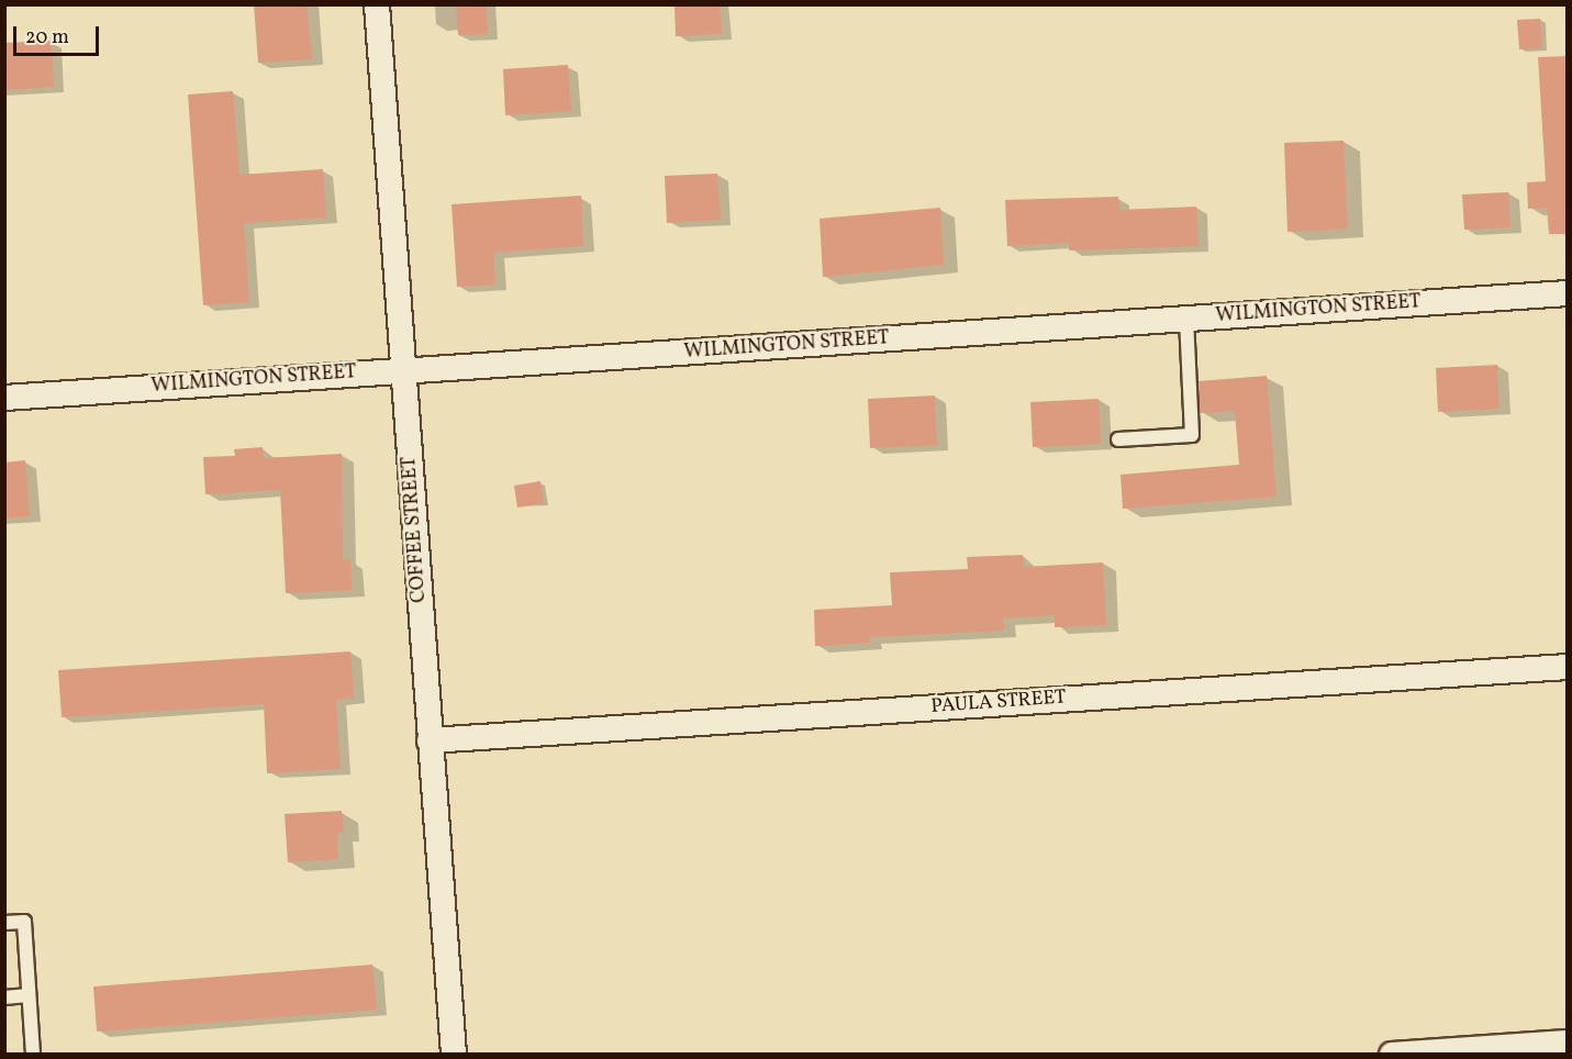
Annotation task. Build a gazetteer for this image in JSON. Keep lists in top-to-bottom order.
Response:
{
  "streets": {
    "street": ["WILMINGTON STREET", "COFFEE STREET", "PAULA STREET"]
  },
  "crossings": [
    ["WILMINGTON STREET", "COFFEE STREET"],
    ["COFFEE STREET", "PAULA STREET"]
  ],
  "scale_bar": "20 m"
}
